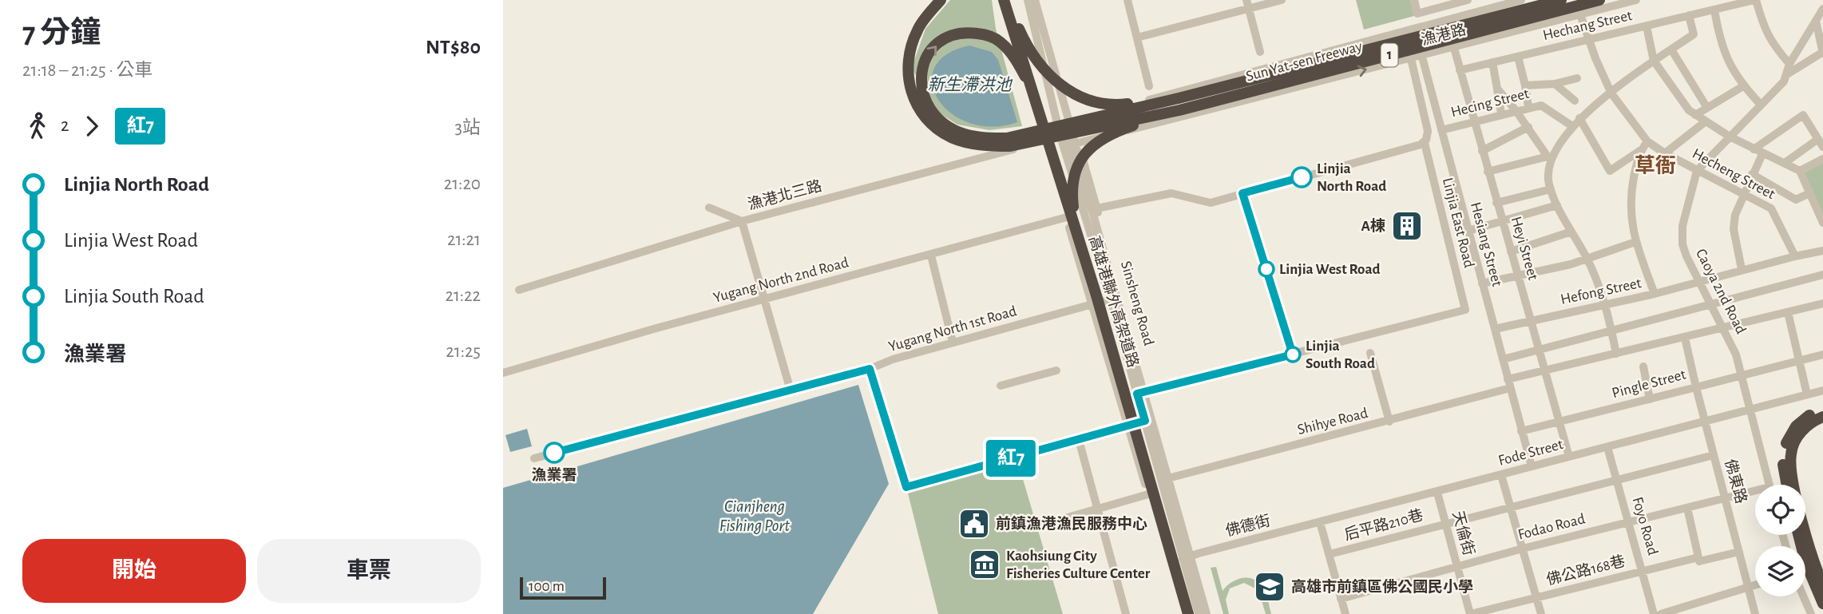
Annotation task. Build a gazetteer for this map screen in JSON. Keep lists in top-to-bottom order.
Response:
{
  "streets": {
    "highway": ["1", "Sun Yat-sen Freeway", "高雄港聯外高架道路"],
    "street": [
      "Hechang Street",
      "漁港路",
      "Hecing Street",
      "Hecheng Street",
      "漁港北三路",
      "Linjia East Road",
      "Hesiang Street",
      "Heyi Street",
      "Yugang North 2nd Road",
      "Hefong Street",
      "Caoya 2nd Road",
      "Sinsheng Road",
      "Yugang North 1st Road",
      "Pingle Street",
      "Shihye Road",
      "Fode Street",
      "佛東路",
      "后平路210巷",
      "佛德街",
      "Foyo Road",
      "Fodao Road",
      "天倫街",
      "佛公路168巷"
    ]
  },
  "crossings": [
    ["Hechang Street", "Hecheng Street"],
    ["Hechang Street", "Heyi Street"],
    ["漁港路", "Hecheng Street"],
    ["漁港路", "Hesiang Street"],
    ["漁港路", "Heyi Street"],
    ["漁港路", "Sinsheng Road"],
    ["Hecing Street", "Hesiang Street"],
    ["Hecing Street", "Heyi Street"],
    ["Hecheng Street", "Hefong Street"],
    ["Hecheng Street", "Caoya 2nd Road"],
    ["漁港北三路", "Sinsheng Road"],
    ["Hesiang Street", "Hefong Street"],
    ["Hesiang Street", "Pingle Street"],
    ["Hesiang Street", "Shihye Road"],
    ["Hesiang Street", "Fode Street"],
    ["Heyi Street", "Hefong Street"],
    ["Heyi Street", "Pingle Street"],
    ["Heyi Street", "Fode Street"],
    ["Yugang North 2nd Road", "Sinsheng Road"],
    ["Caoya 2nd Road", "Fode Street"],
    ["Sinsheng Road", "Yugang North 1st Road"],
    ["Sinsheng Road", "Shihye Road"],
    ["Sinsheng Road", "佛德街"],
    ["Pingle Street", "佛東路"],
    ["Fode Street", "佛東路"],
    ["Fode Street", "佛德街"],
    ["Fode Street", "Foyo Road"],
    ["Fode Street", "天倫街"],
    ["佛東路", "后平路210巷"],
    ["佛東路", "Fodao Road"],
    ["佛東路", "佛公路168巷"],
    ["后平路210巷", "Foyo Road"],
    ["后平路210巷", "天倫街"],
    ["Foyo Road", "Fodao Road"],
    ["Foyo Road", "佛公路168巷"],
    ["Fodao Road", "天倫街"],
    ["天倫街", "佛公路168巷"]
  ],
  "districts": ["草衙"],
  "water": ["新生滯洪池", "Cianjheng Fishing Port"],
  "places": {
    "other": [
      "Linjia North Road",
      "Linjia West Road",
      "Linjia South Road",
      "漁業署"
    ],
    "building": ["A棟"],
    "public building": ["前鎮漁港漁民服務中心"],
    "museum": ["Kaohsiung City Fisheries Culture Center"],
    "school or university": ["高雄市前鎮區佛公國民小學"]
  },
  "lines": ["bus line 紅7"],
  "scale_bar": "100 m",
  "page": {
    "heading": ["7 分鐘", "21:18 – 21:25 · 公車", "NT$80"],
    "on_map": "紅7",
    "legs": ["2", "紅7", "3站"],
    "list": [
      {
        "name": "Linjia North Road",
        "value": "21:20"
      },
      {
        "name": "Linjia West Road",
        "value": "21:21"
      },
      {
        "name": "Linjia South Road",
        "value": "21:22"
      },
      {
        "name": "漁業署",
        "value": "21:25"
      }
    ],
    "buttons": ["開始", "車票"],
    "scale": "100 m"
  }
}
